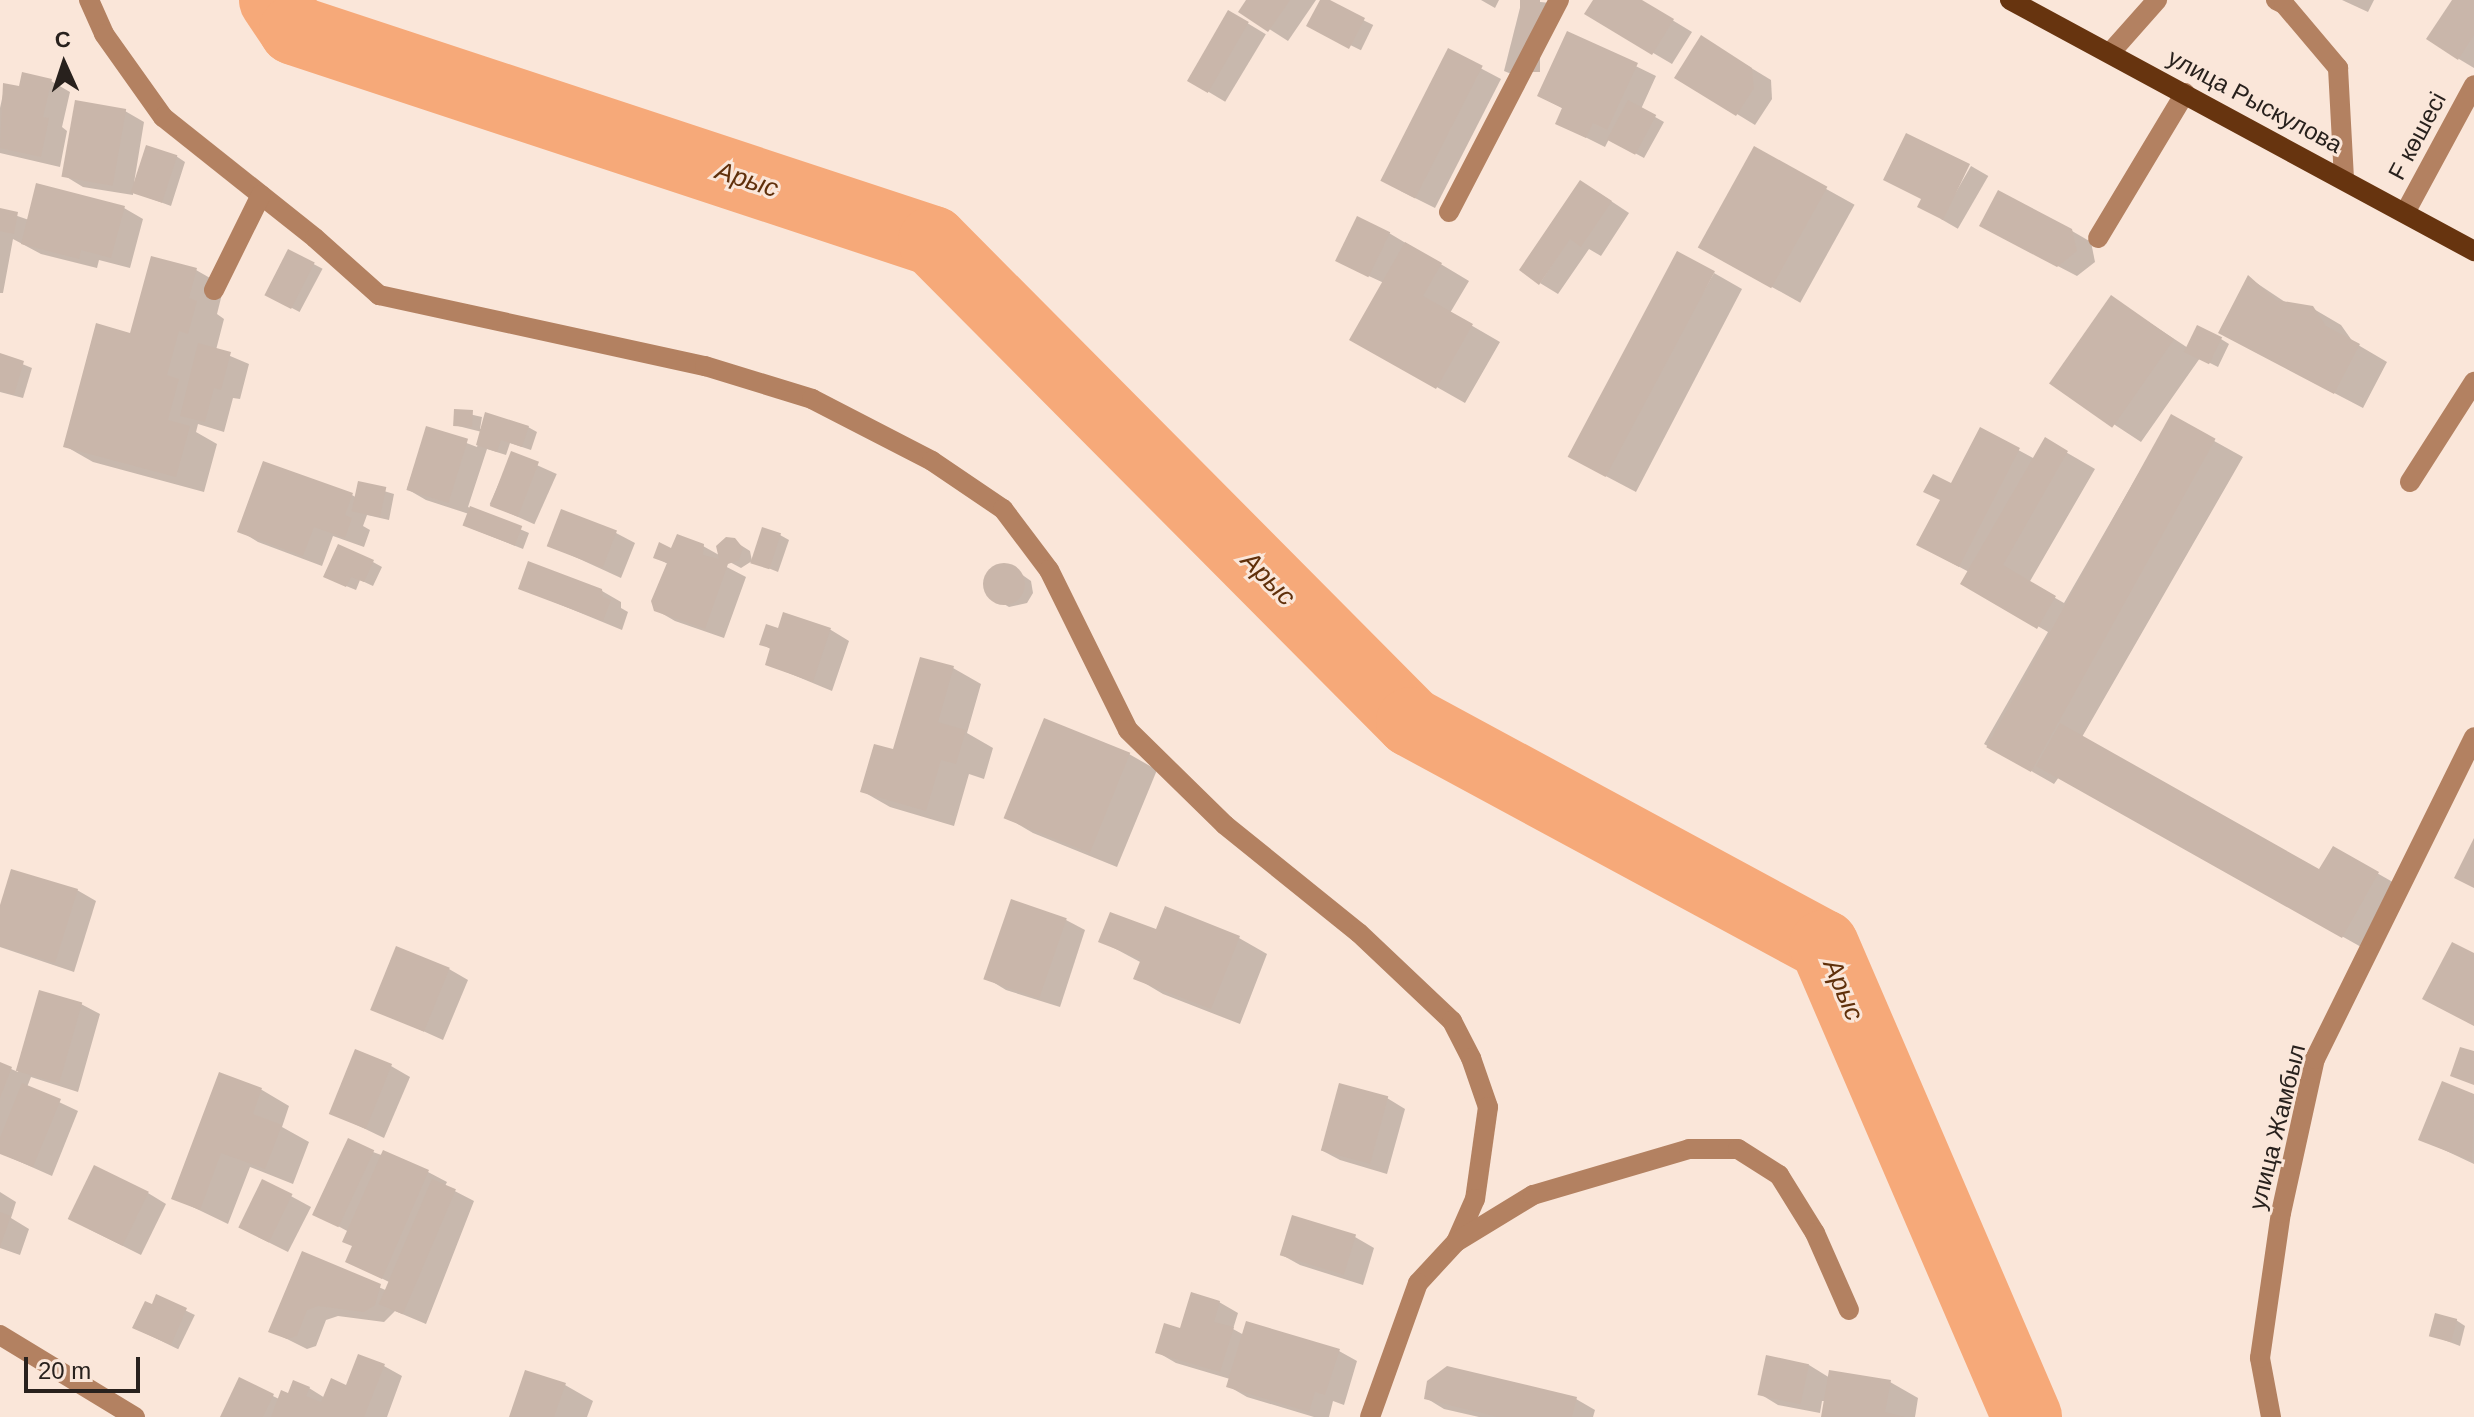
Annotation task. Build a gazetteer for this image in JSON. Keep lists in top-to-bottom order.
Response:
{
  "streets": {
    "main road": ["улица Рыскулова"],
    "street": ["F көшесі", "улица Жамбыл"]
  },
  "crossings": [
    ["улица Рыскулова", "F көшесі"]
  ],
  "water": ["Арыс"],
  "scale_bar": "20 m",
  "north": "top"
}
